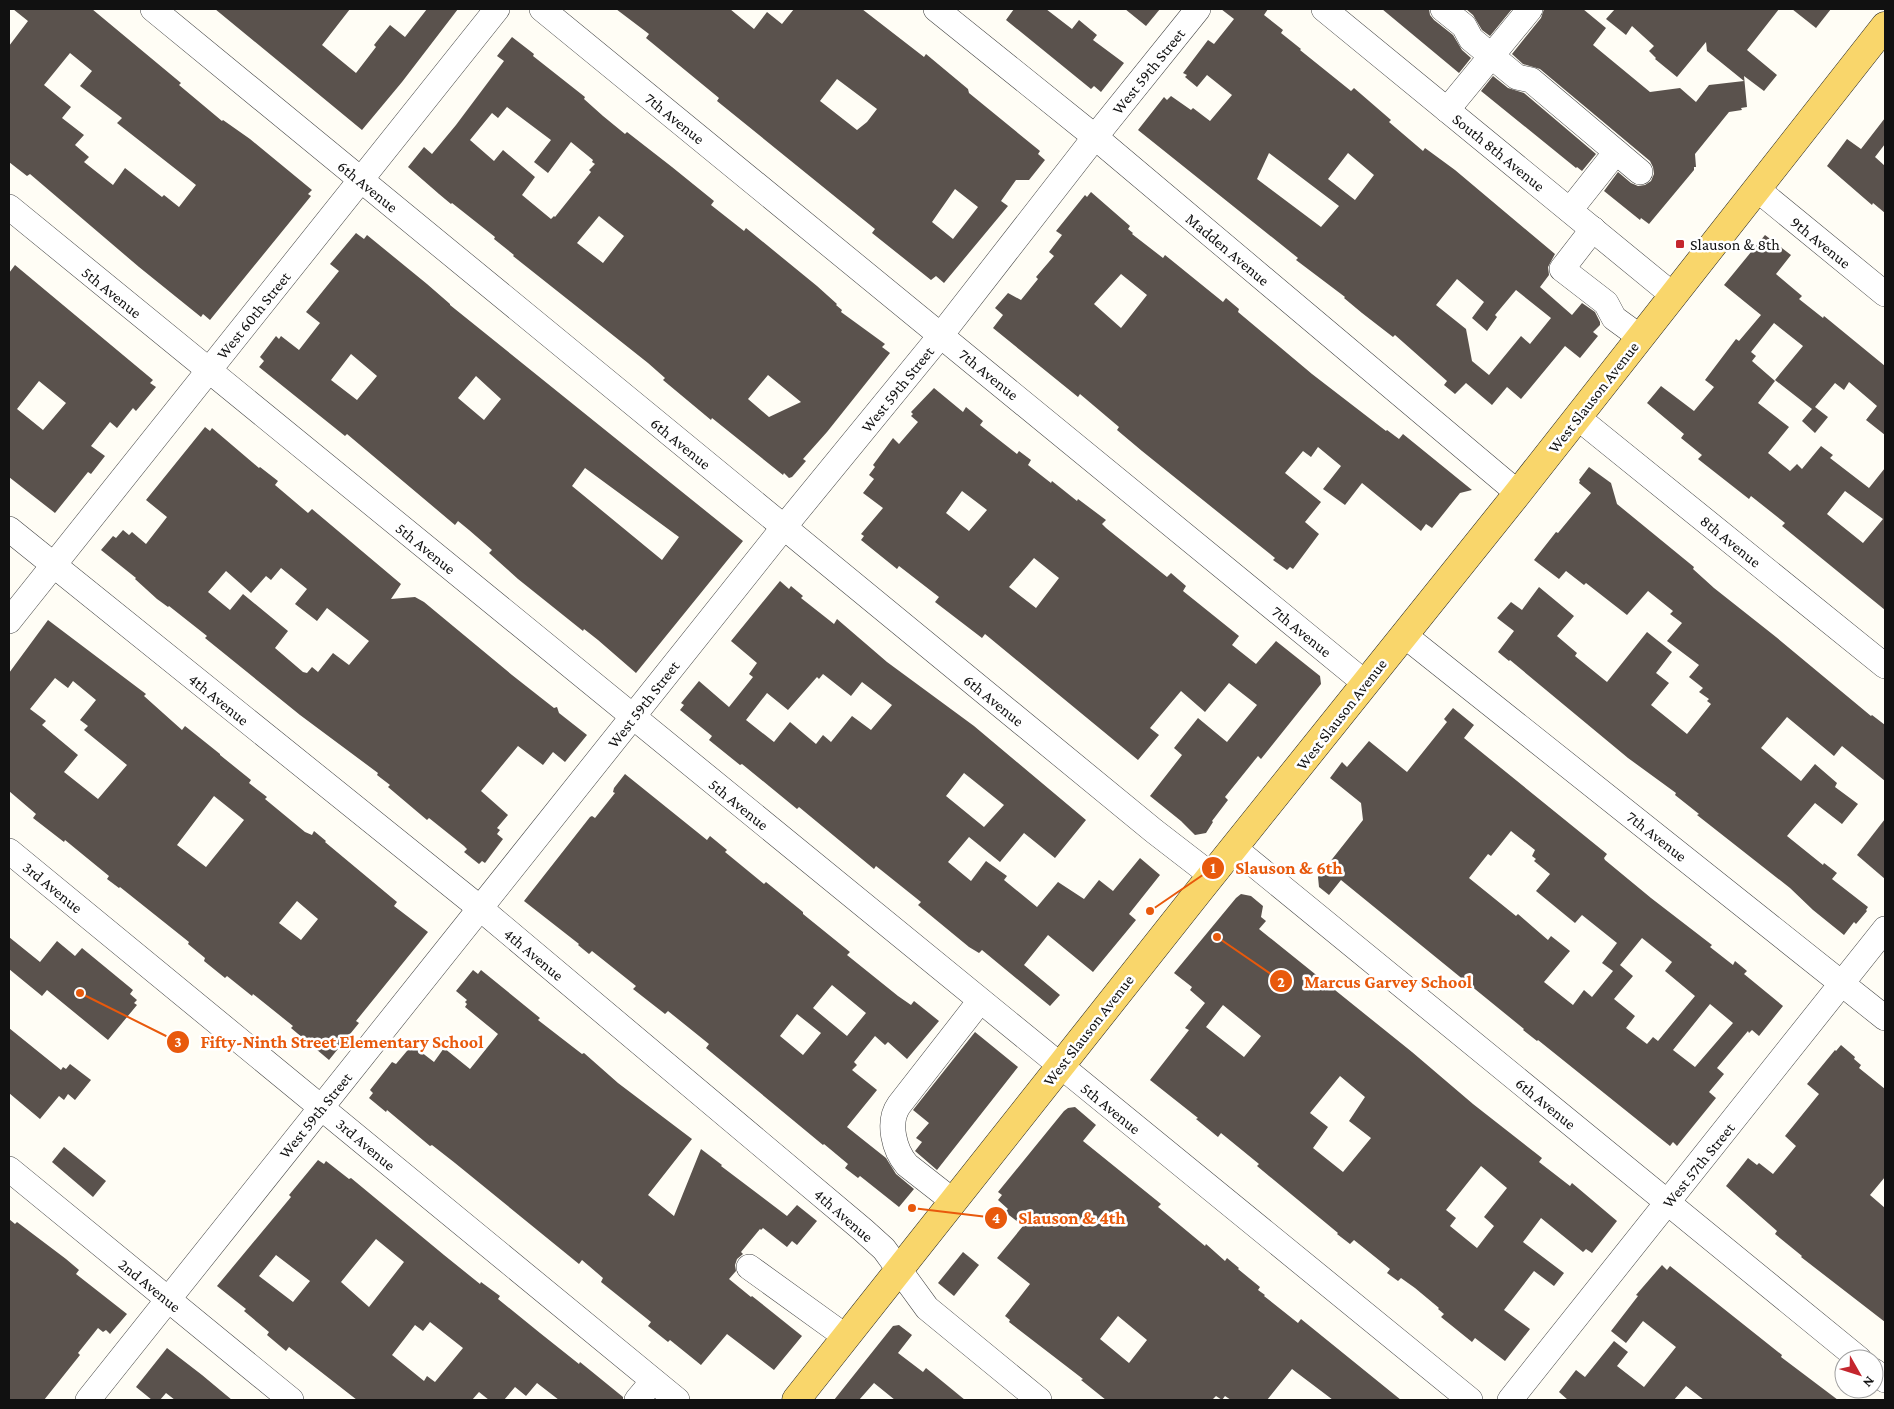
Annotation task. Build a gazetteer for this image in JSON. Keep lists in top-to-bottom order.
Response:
{
  "streets": {
    "main road": ["West Slauson Avenue"],
    "street": [
      "West 59th Street",
      "7th Avenue",
      "South 8th Avenue",
      "6th Avenue",
      "9th Avenue",
      "Madden Avenue",
      "5th Avenue",
      "West 60th Street",
      "8th Avenue",
      "4th Avenue",
      "3rd Avenue",
      "West 57th Street",
      "2nd Avenue"
    ]
  },
  "crossings": [
    ["West 59th Street", "7th Avenue"],
    ["West 59th Street", "6th Avenue"],
    ["West 59th Street", "Madden Avenue"],
    ["West 59th Street", "5th Avenue"],
    ["West 59th Street", "4th Avenue"],
    ["West 59th Street", "3rd Avenue"],
    ["West 59th Street", "2nd Avenue"],
    ["7th Avenue", "West Slauson Avenue"],
    ["7th Avenue", "West 57th Street"],
    ["South 8th Avenue", "West Slauson Avenue"],
    ["6th Avenue", "West 60th Street"],
    ["6th Avenue", "West Slauson Avenue"],
    ["6th Avenue", "West 57th Street"],
    ["9th Avenue", "West Slauson Avenue"],
    ["Madden Avenue", "West Slauson Avenue"],
    ["5th Avenue", "West 60th Street"],
    ["5th Avenue", "West Slauson Avenue"],
    ["West 60th Street", "4th Avenue"],
    ["West Slauson Avenue", "8th Avenue"],
    ["West Slauson Avenue", "4th Avenue"]
  ],
  "places": {
    "transit": ["Slauson & 8th"],
    "other": [
      "Slauson & 6th",
      "Marcus Garvey School",
      "Fifty-Ninth Street Elementary School",
      "Slauson & 4th"
    ]
  },
  "north": "bottom right"
}
